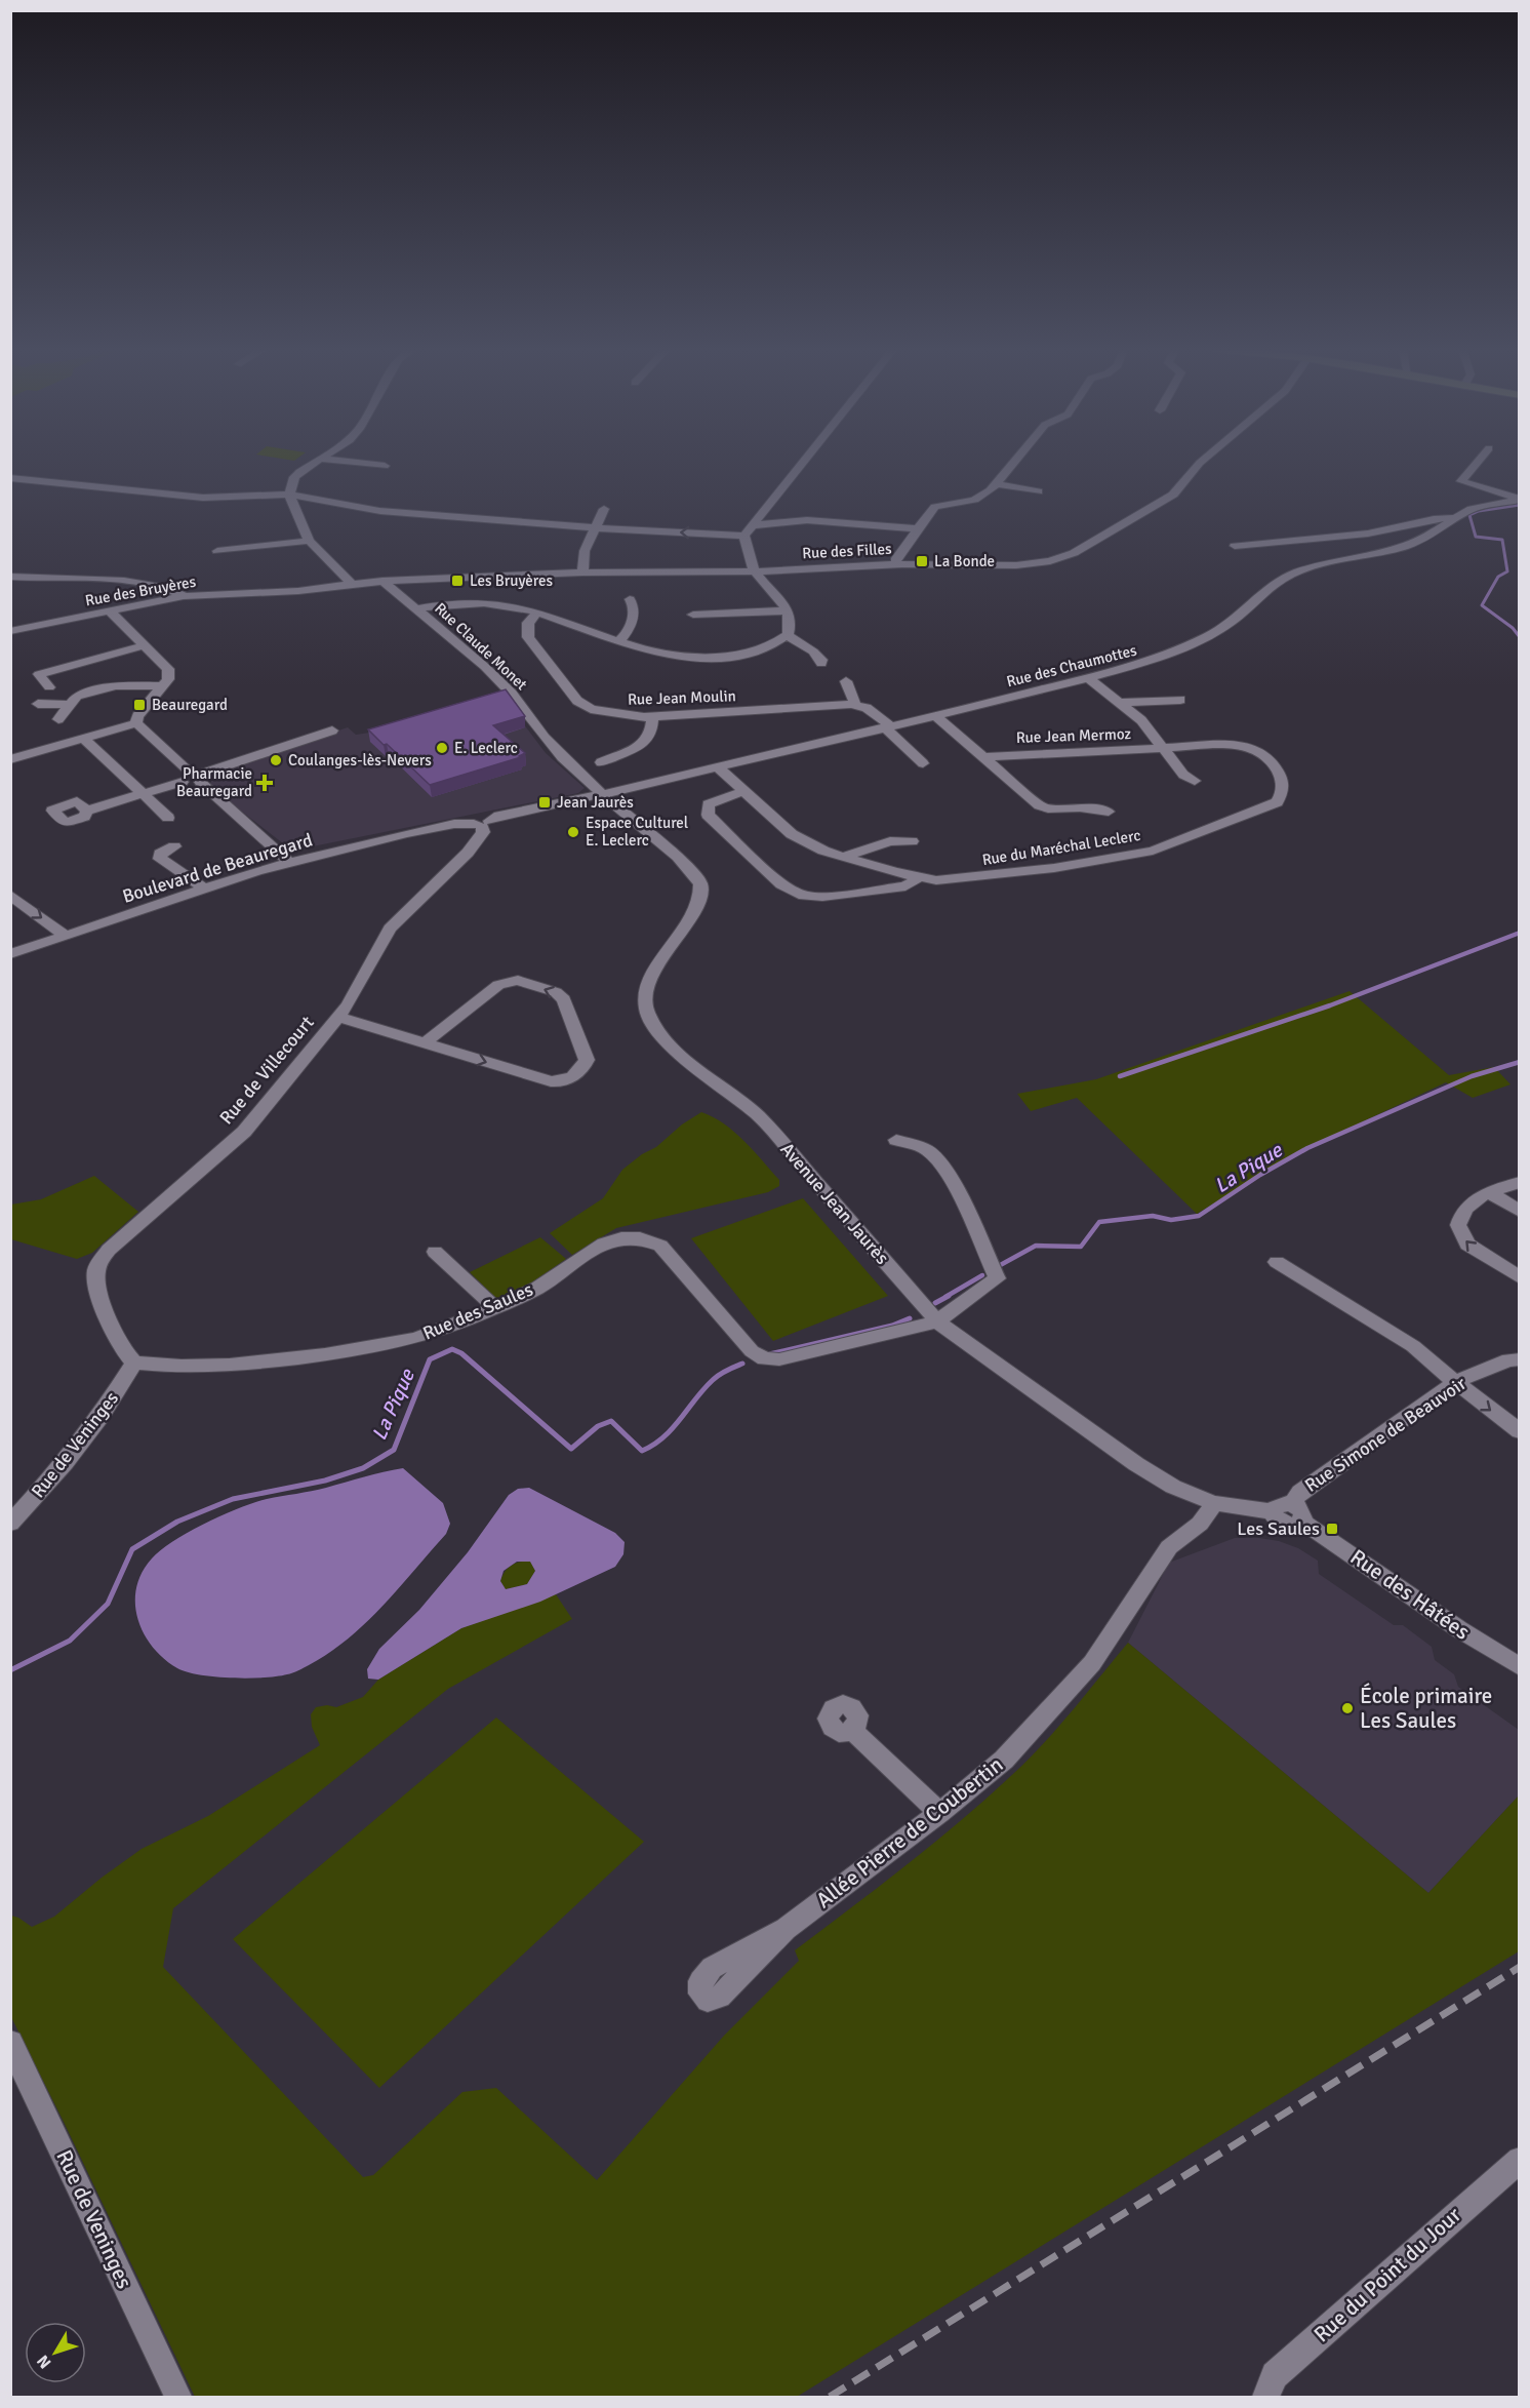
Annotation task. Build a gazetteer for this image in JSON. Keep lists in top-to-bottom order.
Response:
{
  "streets": {
    "street": [
      "Rue des Filles",
      "Rue des Bruyères",
      "Rue Claude Monet",
      "Rue des Chaumottes",
      "Rue Jean Moulin",
      "Rue Jean Mermoz",
      "Rue du Maréchal Leclerc",
      "Boulevard de Beauregard",
      "Rue de Villecourt",
      "Avenue Jean Jaurès",
      "Rue des Saules",
      "Rue Simone de Beauvoir",
      "Rue de Veninges",
      "Rue des Hâtées",
      "Allée Pierre de Coubertin",
      "Rue du Point du Jour"
    ]
  },
  "crossings": [
    ["Rue des Filles", "Rue des Bruyères"],
    ["Rue des Filles", "Rue Claude Monet"],
    ["Rue Claude Monet", "Rue des Chaumottes"],
    ["Rue Claude Monet", "Boulevard de Beauregard"],
    ["Rue Claude Monet", "Avenue Jean Jaurès"],
    ["Rue des Chaumottes", "Rue du Maréchal Leclerc"],
    ["Rue des Chaumottes", "Boulevard de Beauregard"],
    ["Rue des Chaumottes", "Avenue Jean Jaurès"],
    ["Rue Jean Mermoz", "Rue du Maréchal Leclerc"],
    ["Boulevard de Beauregard", "Rue de Villecourt"],
    ["Boulevard de Beauregard", "Avenue Jean Jaurès"],
    ["Rue de Villecourt", "Rue des Saules"],
    ["Rue de Villecourt", "Rue de Veninges"],
    ["Avenue Jean Jaurès", "Rue des Saules"],
    ["Avenue Jean Jaurès", "Rue Simone de Beauvoir"],
    ["Avenue Jean Jaurès", "Rue des Hâtées"],
    ["Avenue Jean Jaurès", "Allée Pierre de Coubertin"],
    ["Rue des Saules", "Rue de Veninges"],
    ["Rue Simone de Beauvoir", "Rue des Hâtées"]
  ],
  "water": ["La Pique"],
  "places": {
    "transit": [
      "La Bonde",
      "Les Bruyères",
      "Beauregard",
      "Jean Jaurès",
      "Les Saules"
    ],
    "other": [
      "E. Leclerc",
      "Coulanges-lès-Nevers",
      "Espace Culturel E. Leclerc",
      "École primaire Les Saules"
    ],
    "health": ["Pharmacie Beauregard"]
  },
  "north": "bottom left"
}
